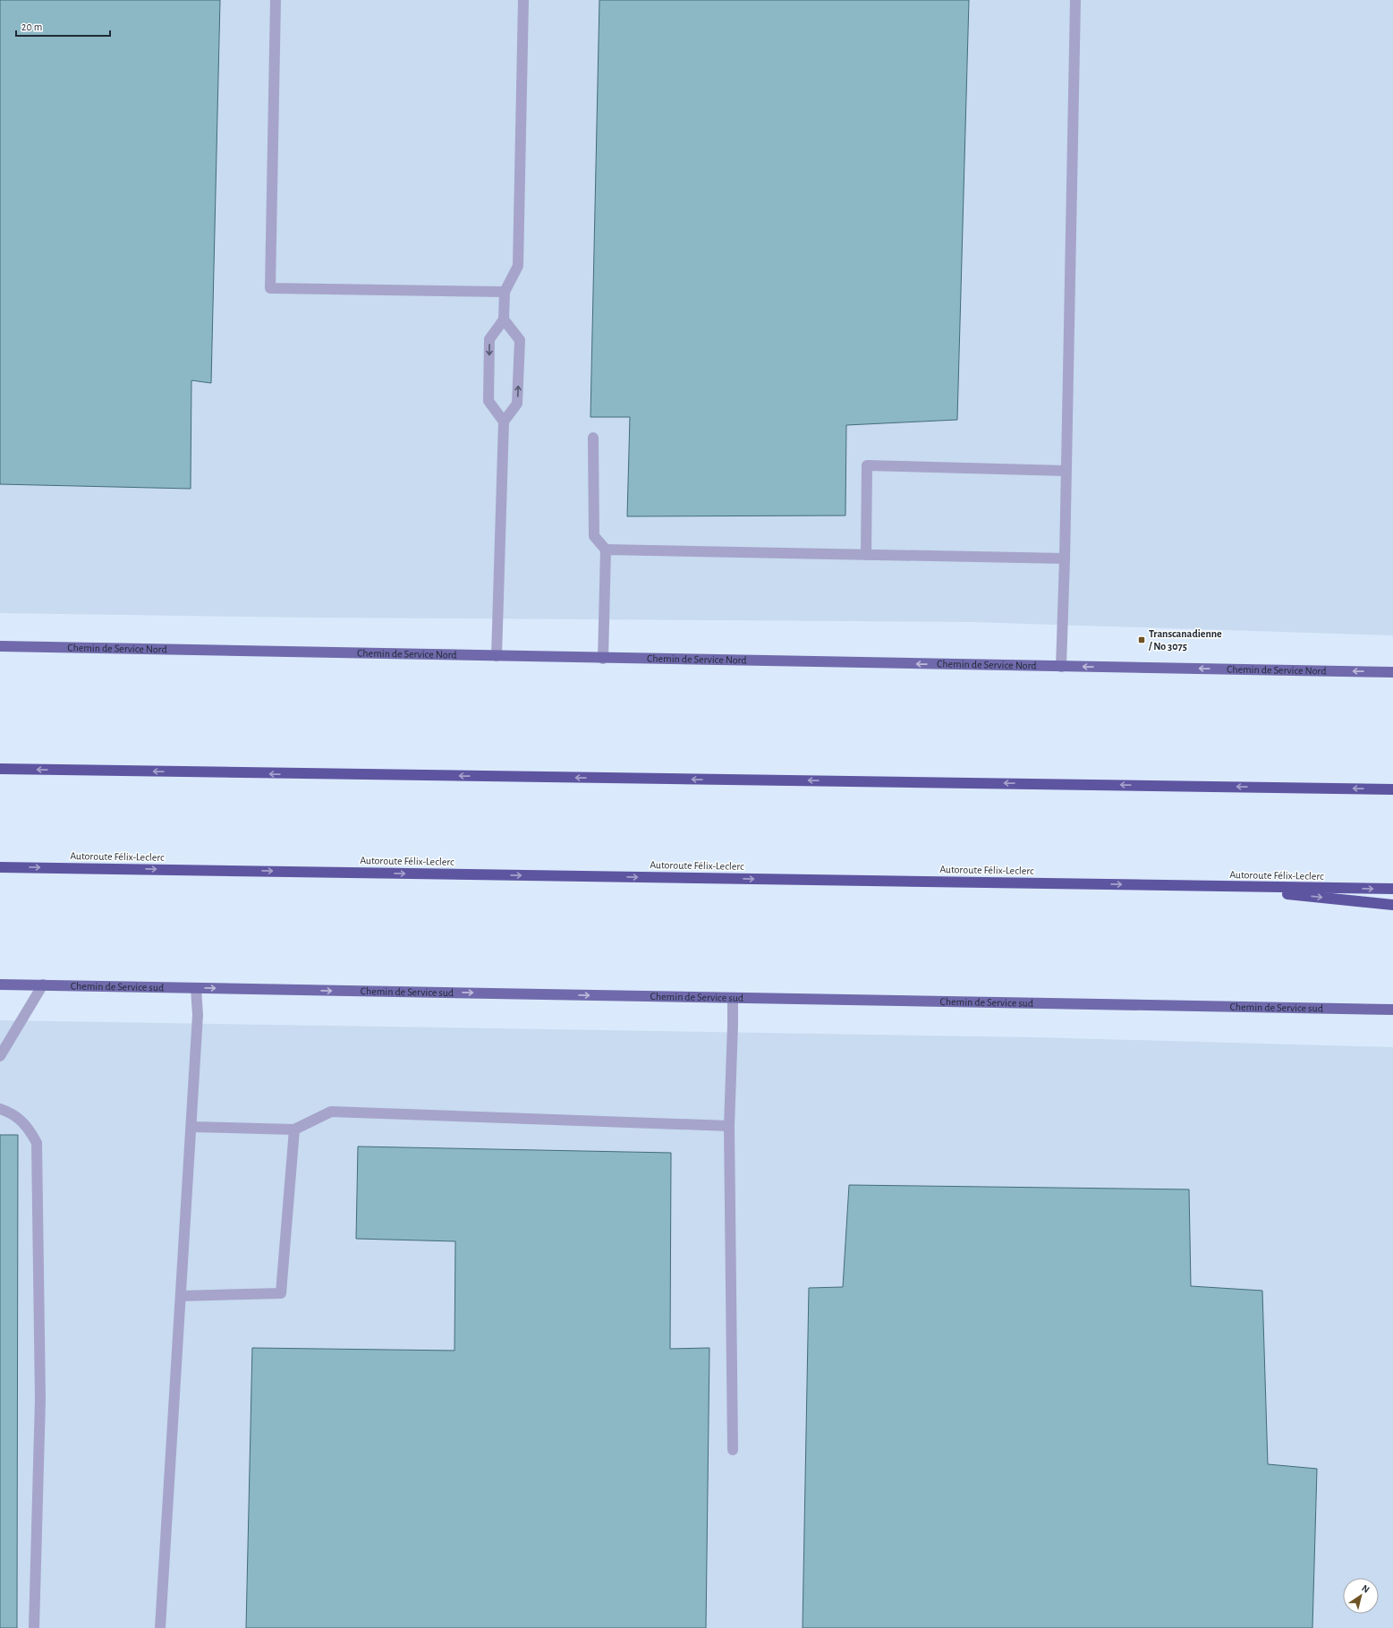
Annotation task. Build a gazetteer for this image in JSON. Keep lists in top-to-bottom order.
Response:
{
  "streets": {
    "highway": ["Autoroute Félix-Leclerc"],
    "main road": ["Chemin de Service Nord", "Chemin de Service sud"]
  },
  "one_way": ["Chemin de Service Nord", "Autoroute Félix-Leclerc", "Chemin de Service sud"],
  "places": {
    "transit": ["Transcanadienne / No 3075"]
  },
  "scale_bar": "20 m",
  "north": "top right"
}
